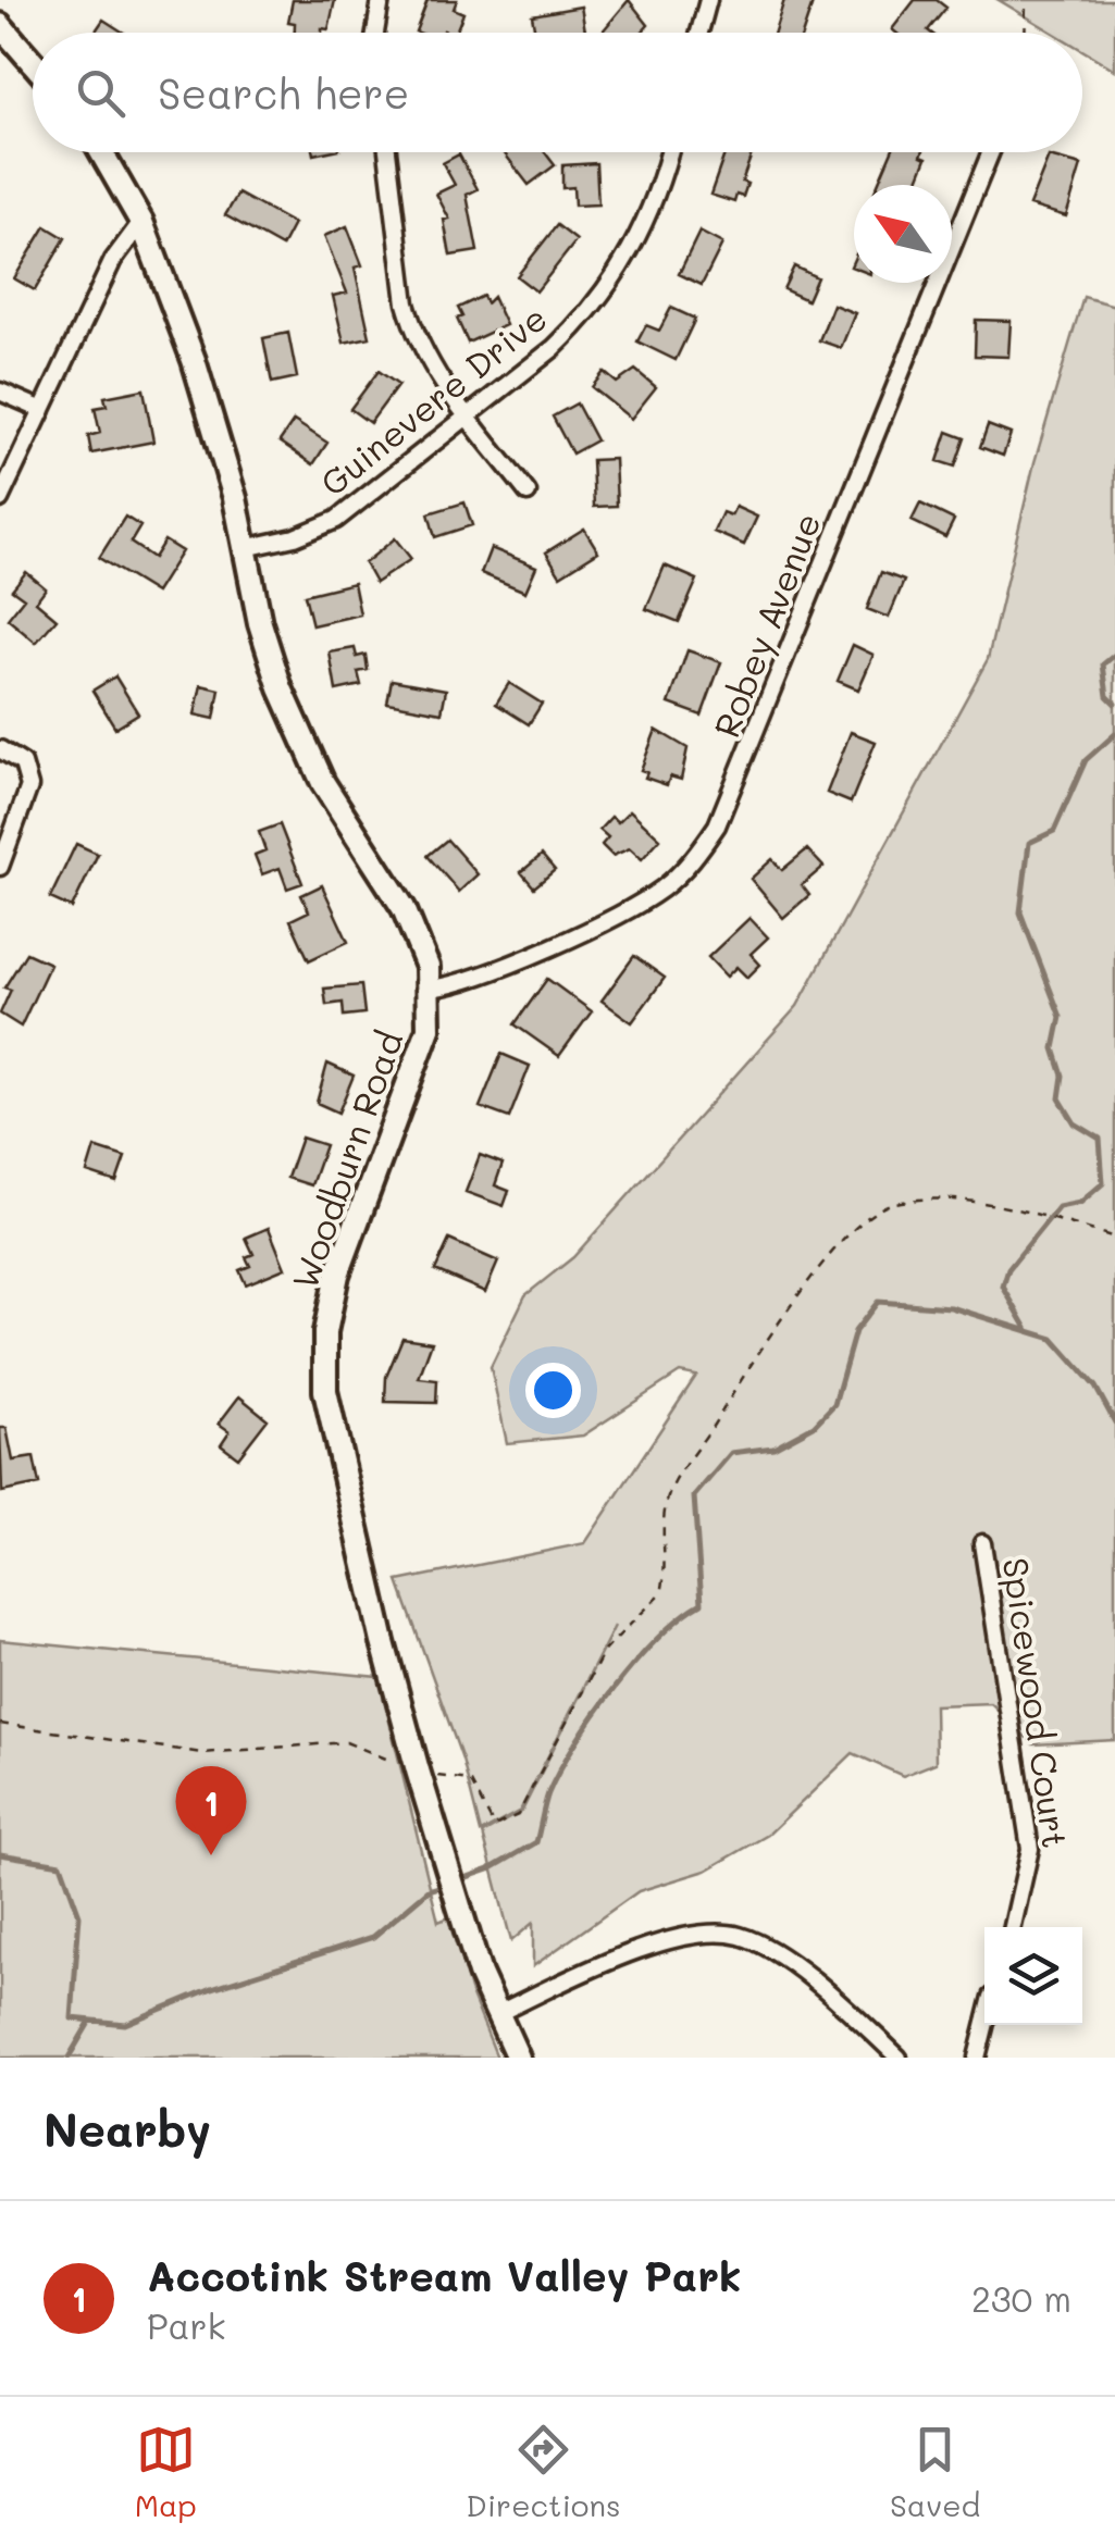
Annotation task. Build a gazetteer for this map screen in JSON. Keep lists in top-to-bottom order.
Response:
{
  "streets": {
    "street": [
      "Guinevere Drive",
      "Robey Avenue",
      "Woodburn Road",
      "Spicewood Court"
    ]
  },
  "crossings": [
    ["Guinevere Drive", "Woodburn Road"],
    ["Robey Avenue", "Woodburn Road"]
  ],
  "north": "top left",
  "page": {
    "search": "Search here",
    "pins": "1",
    "heading": "Nearby",
    "list": [
      {
        "mark": "1",
        "name": "Accotink Stream Valley Park",
        "note": "Park",
        "value": "230 m"
      }
    ],
    "nav": ["Map", "Directions", "Saved"]
  }
}
